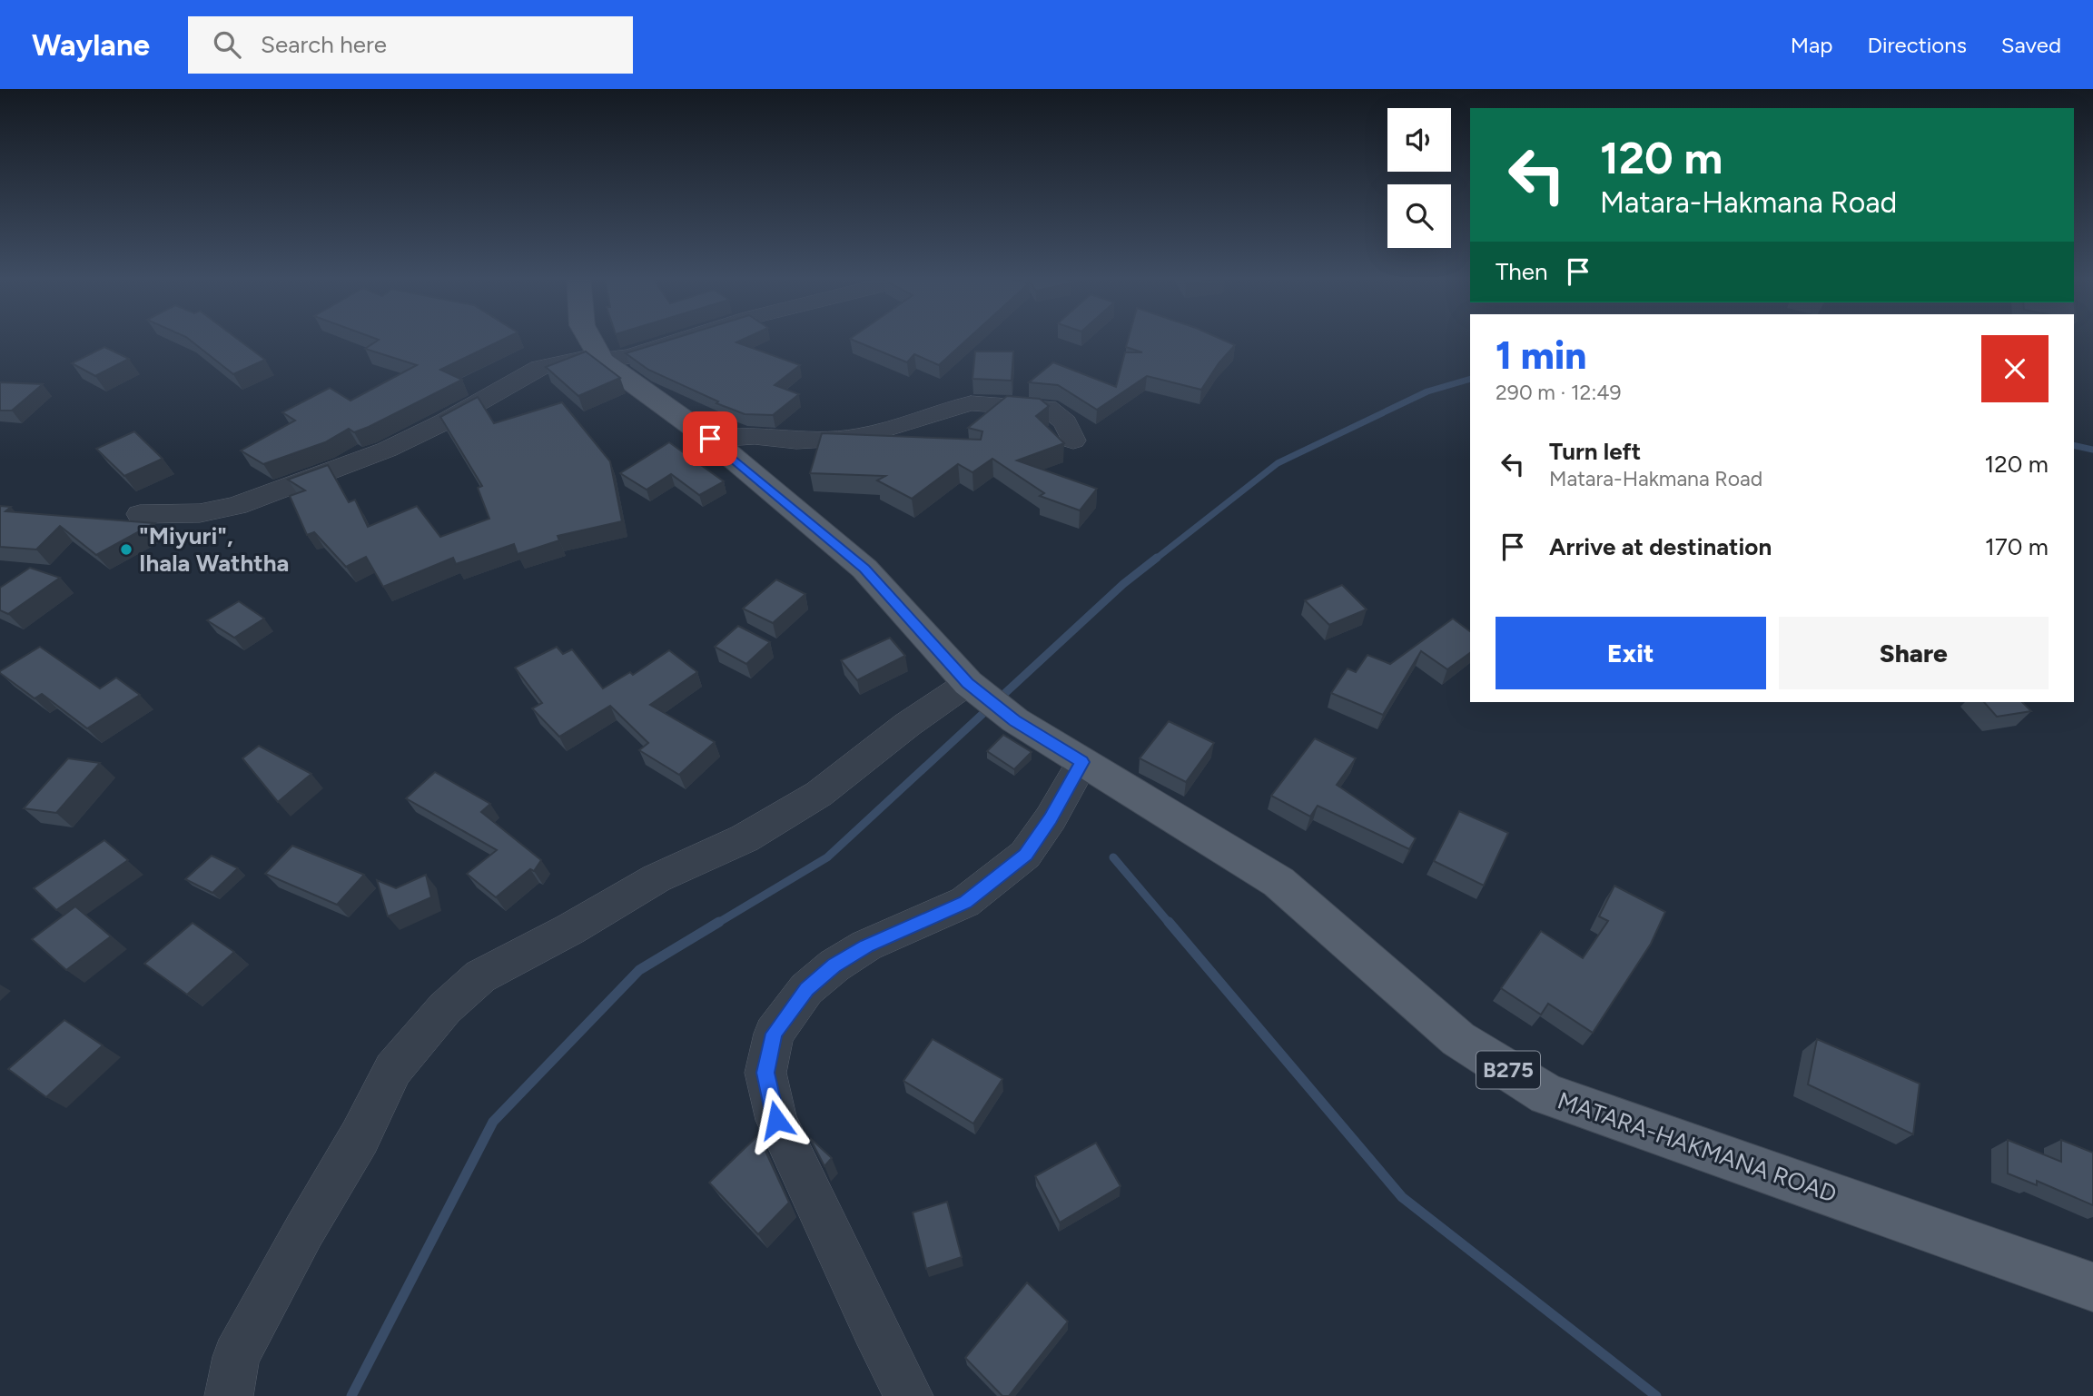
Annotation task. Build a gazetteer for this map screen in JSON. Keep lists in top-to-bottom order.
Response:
{
  "streets": {
    "main road": ["B275", "MATARA-HAKMANA ROAD"]
  },
  "places": ["\"Miyuri\", Ihala Waththa"],
  "page": {
    "header": "Waylane",
    "search": "Search here",
    "nav": ["Map", "Directions", "Saved"],
    "turn": ["120 m", "Matara-Hakmana Road"],
    "then": "Then",
    "heading": ["1 min", "290 m · 12:49"],
    "list": [
      {
        "name": "Turn left",
        "note": "Matara-Hakmana Road",
        "value": "120 m"
      },
      {
        "name": "Arrive at destination",
        "value": "170 m"
      }
    ],
    "buttons": ["Exit", "Share"]
  }
}
